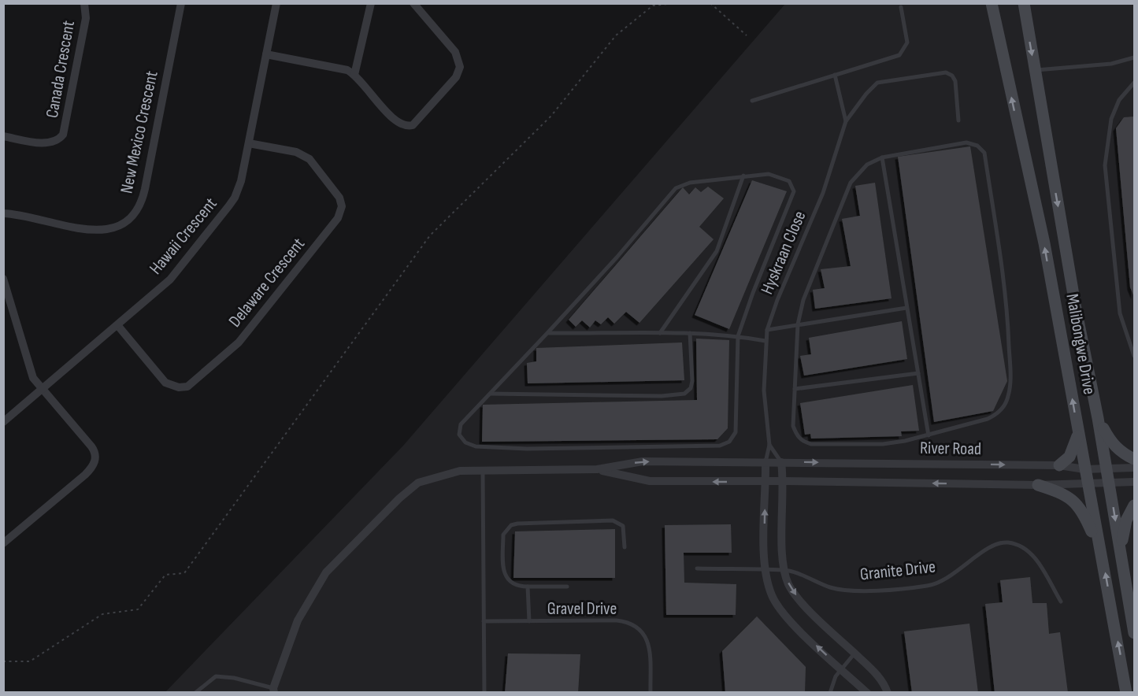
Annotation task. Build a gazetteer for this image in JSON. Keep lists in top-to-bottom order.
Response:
{
  "streets": {
    "main road": ["Malibongwe Drive"],
    "street": [
      "Canada Crescent",
      "New Mexico Crescent",
      "Hawaii Crescent",
      "Delaware Crescent",
      "River Road"
    ],
    "lane": ["Hyskraan Close", "Granite Drive", "Gravel Drive"]
  },
  "crossings": [
    ["Hawaii Crescent", "Delaware Crescent"],
    ["Malibongwe Drive", "River Road"]
  ]
}
